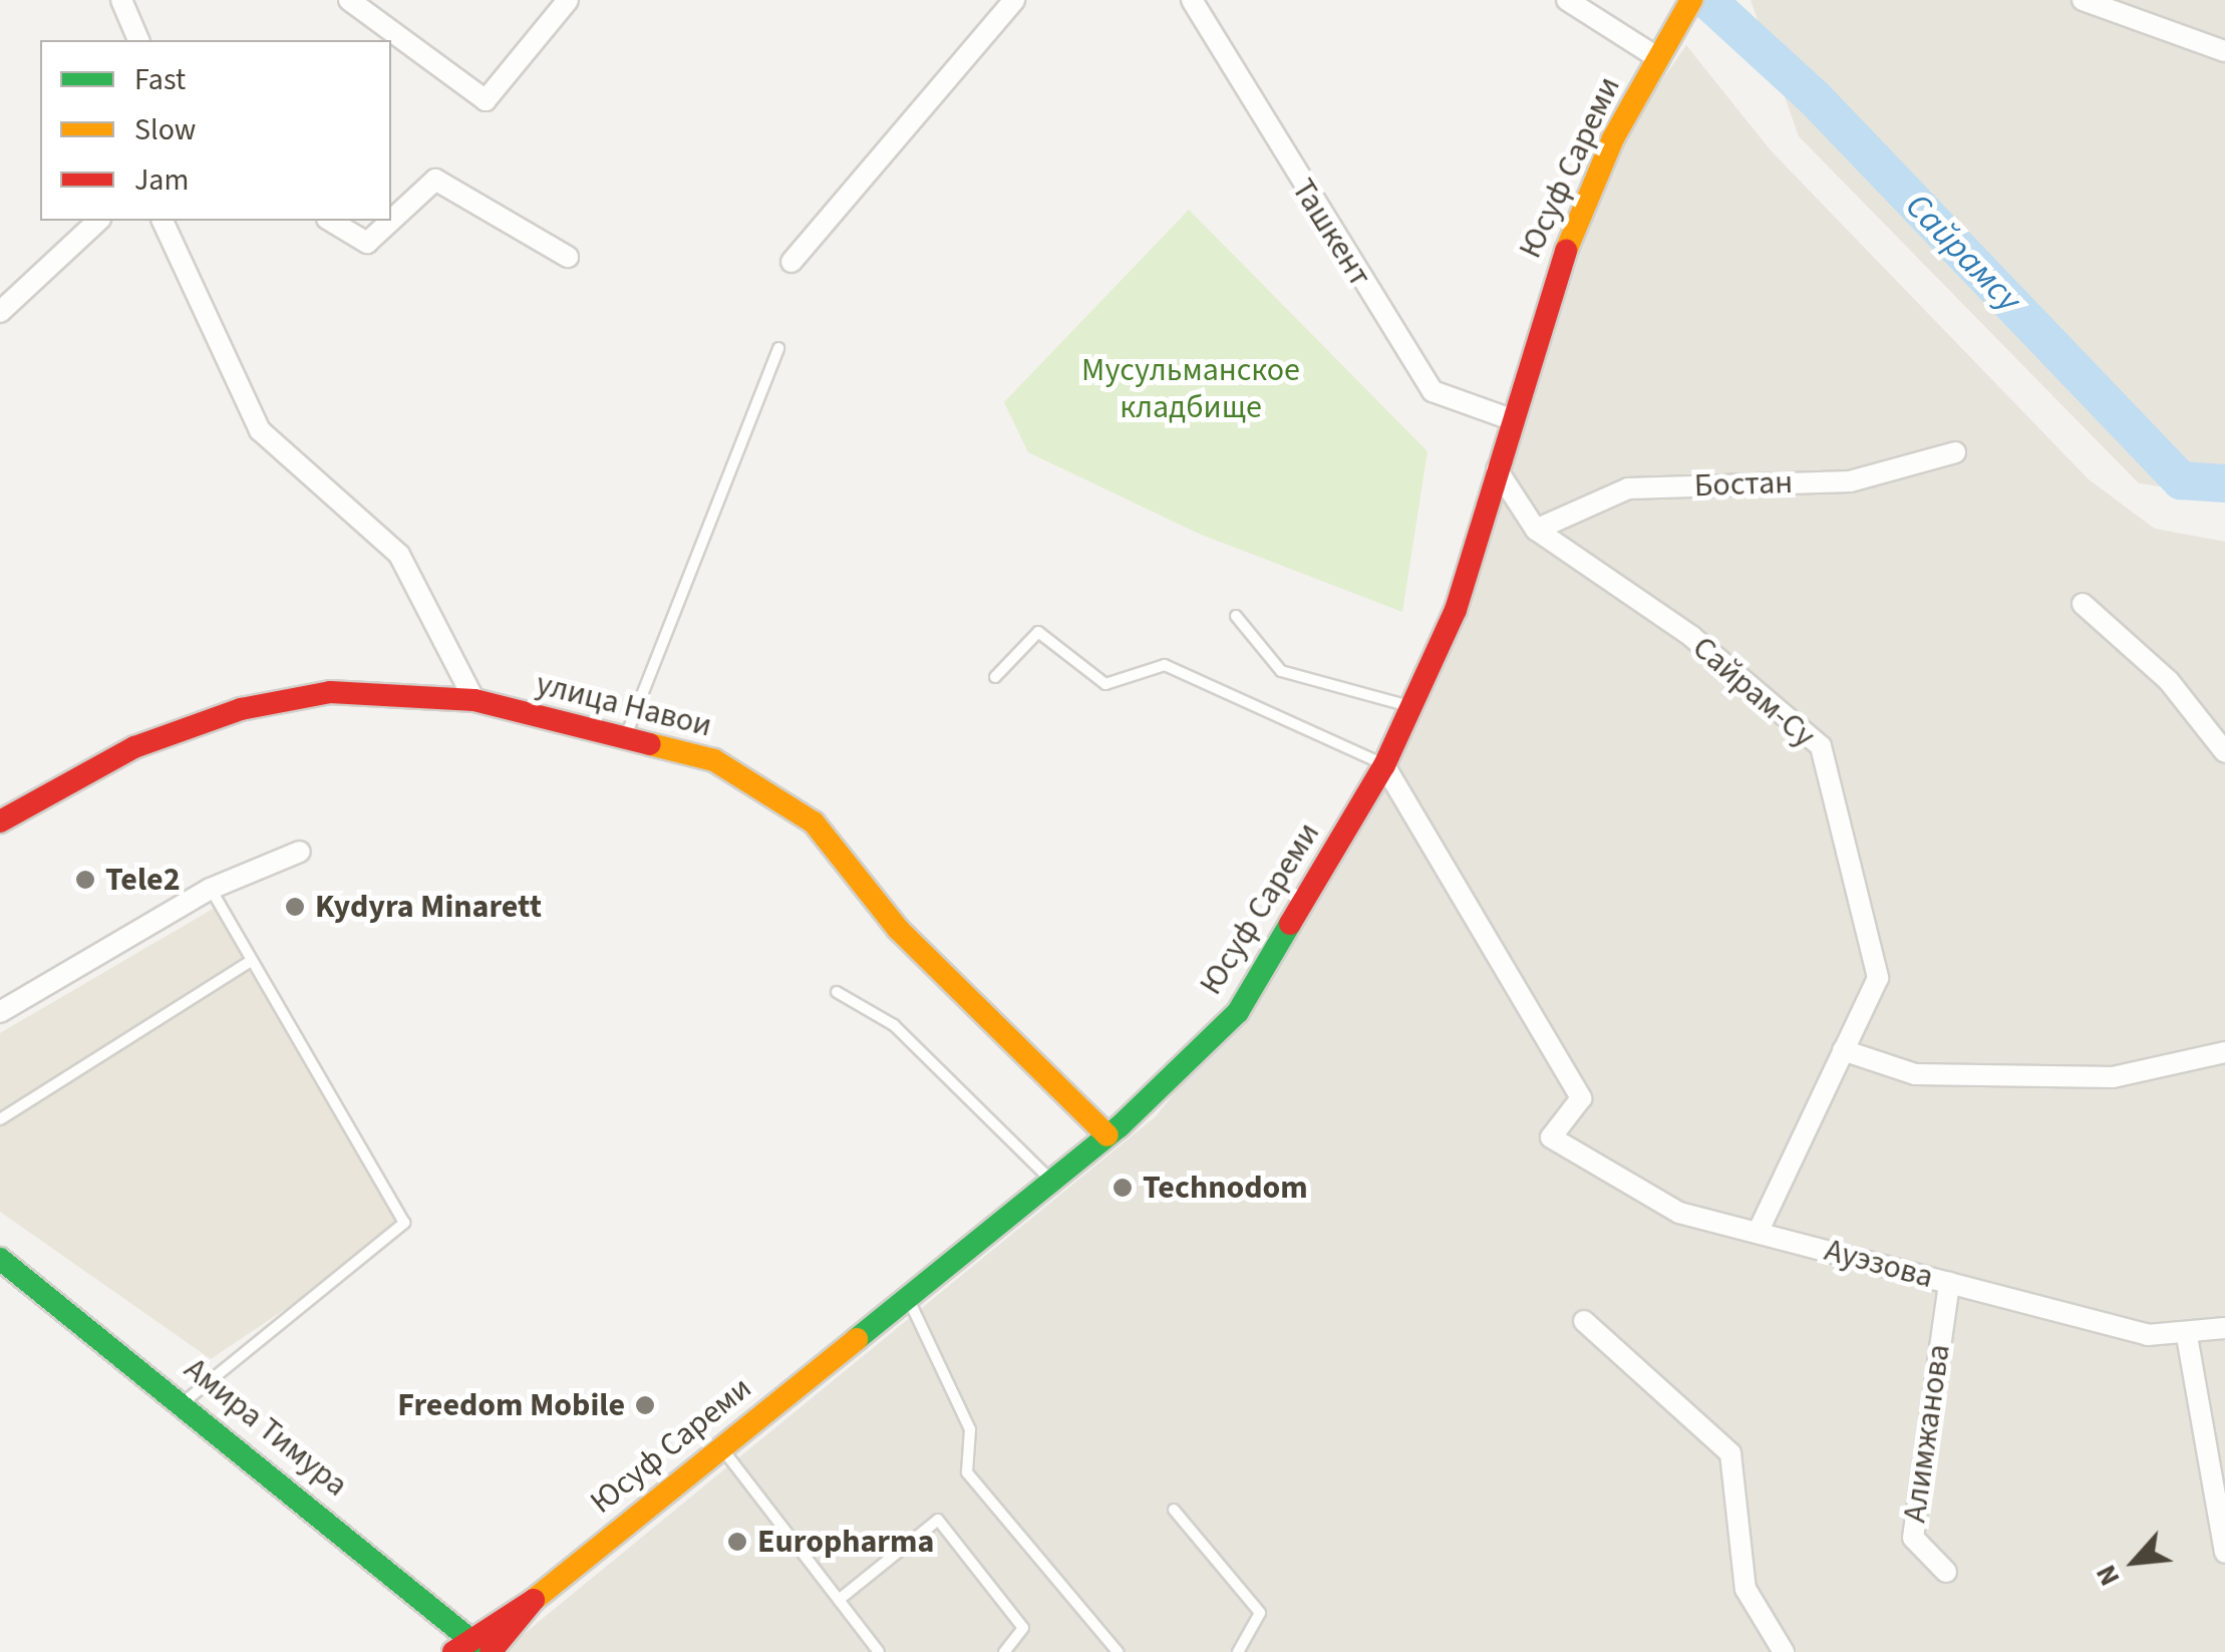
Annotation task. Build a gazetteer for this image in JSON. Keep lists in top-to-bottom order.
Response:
{
  "streets": {
    "main road": ["Юсуф Сареми", "улица Навои", "Амира Тимура"],
    "street": [
      "Ташкент",
      "Бостан",
      "Сайрам-Су",
      "Ауэзова",
      "Алимжанова"
    ]
  },
  "crossings": [
    ["Юсуф Сареми", "Ташкент"],
    ["Юсуф Сареми", "Сайрам-Су"],
    ["Юсуф Сареми", "улица Навои"],
    ["Юсуф Сареми", "Ауэзова"],
    ["Юсуф Сареми", "Амира Тимура"],
    ["Бостан", "Сайрам-Су"],
    ["Сайрам-Су", "Ауэзова"],
    ["Ауэзова", "Алимжанова"]
  ],
  "water": ["Сайрамсу"],
  "parks": ["Мусульманское кладбище"],
  "places": [
    "Tele2",
    "Kydyra Minarett",
    "Technodom",
    "Freedom Mobile",
    "Europharma"
  ],
  "legend": ["Fast", "Slow", "Jam"],
  "north": "bottom left"
}
